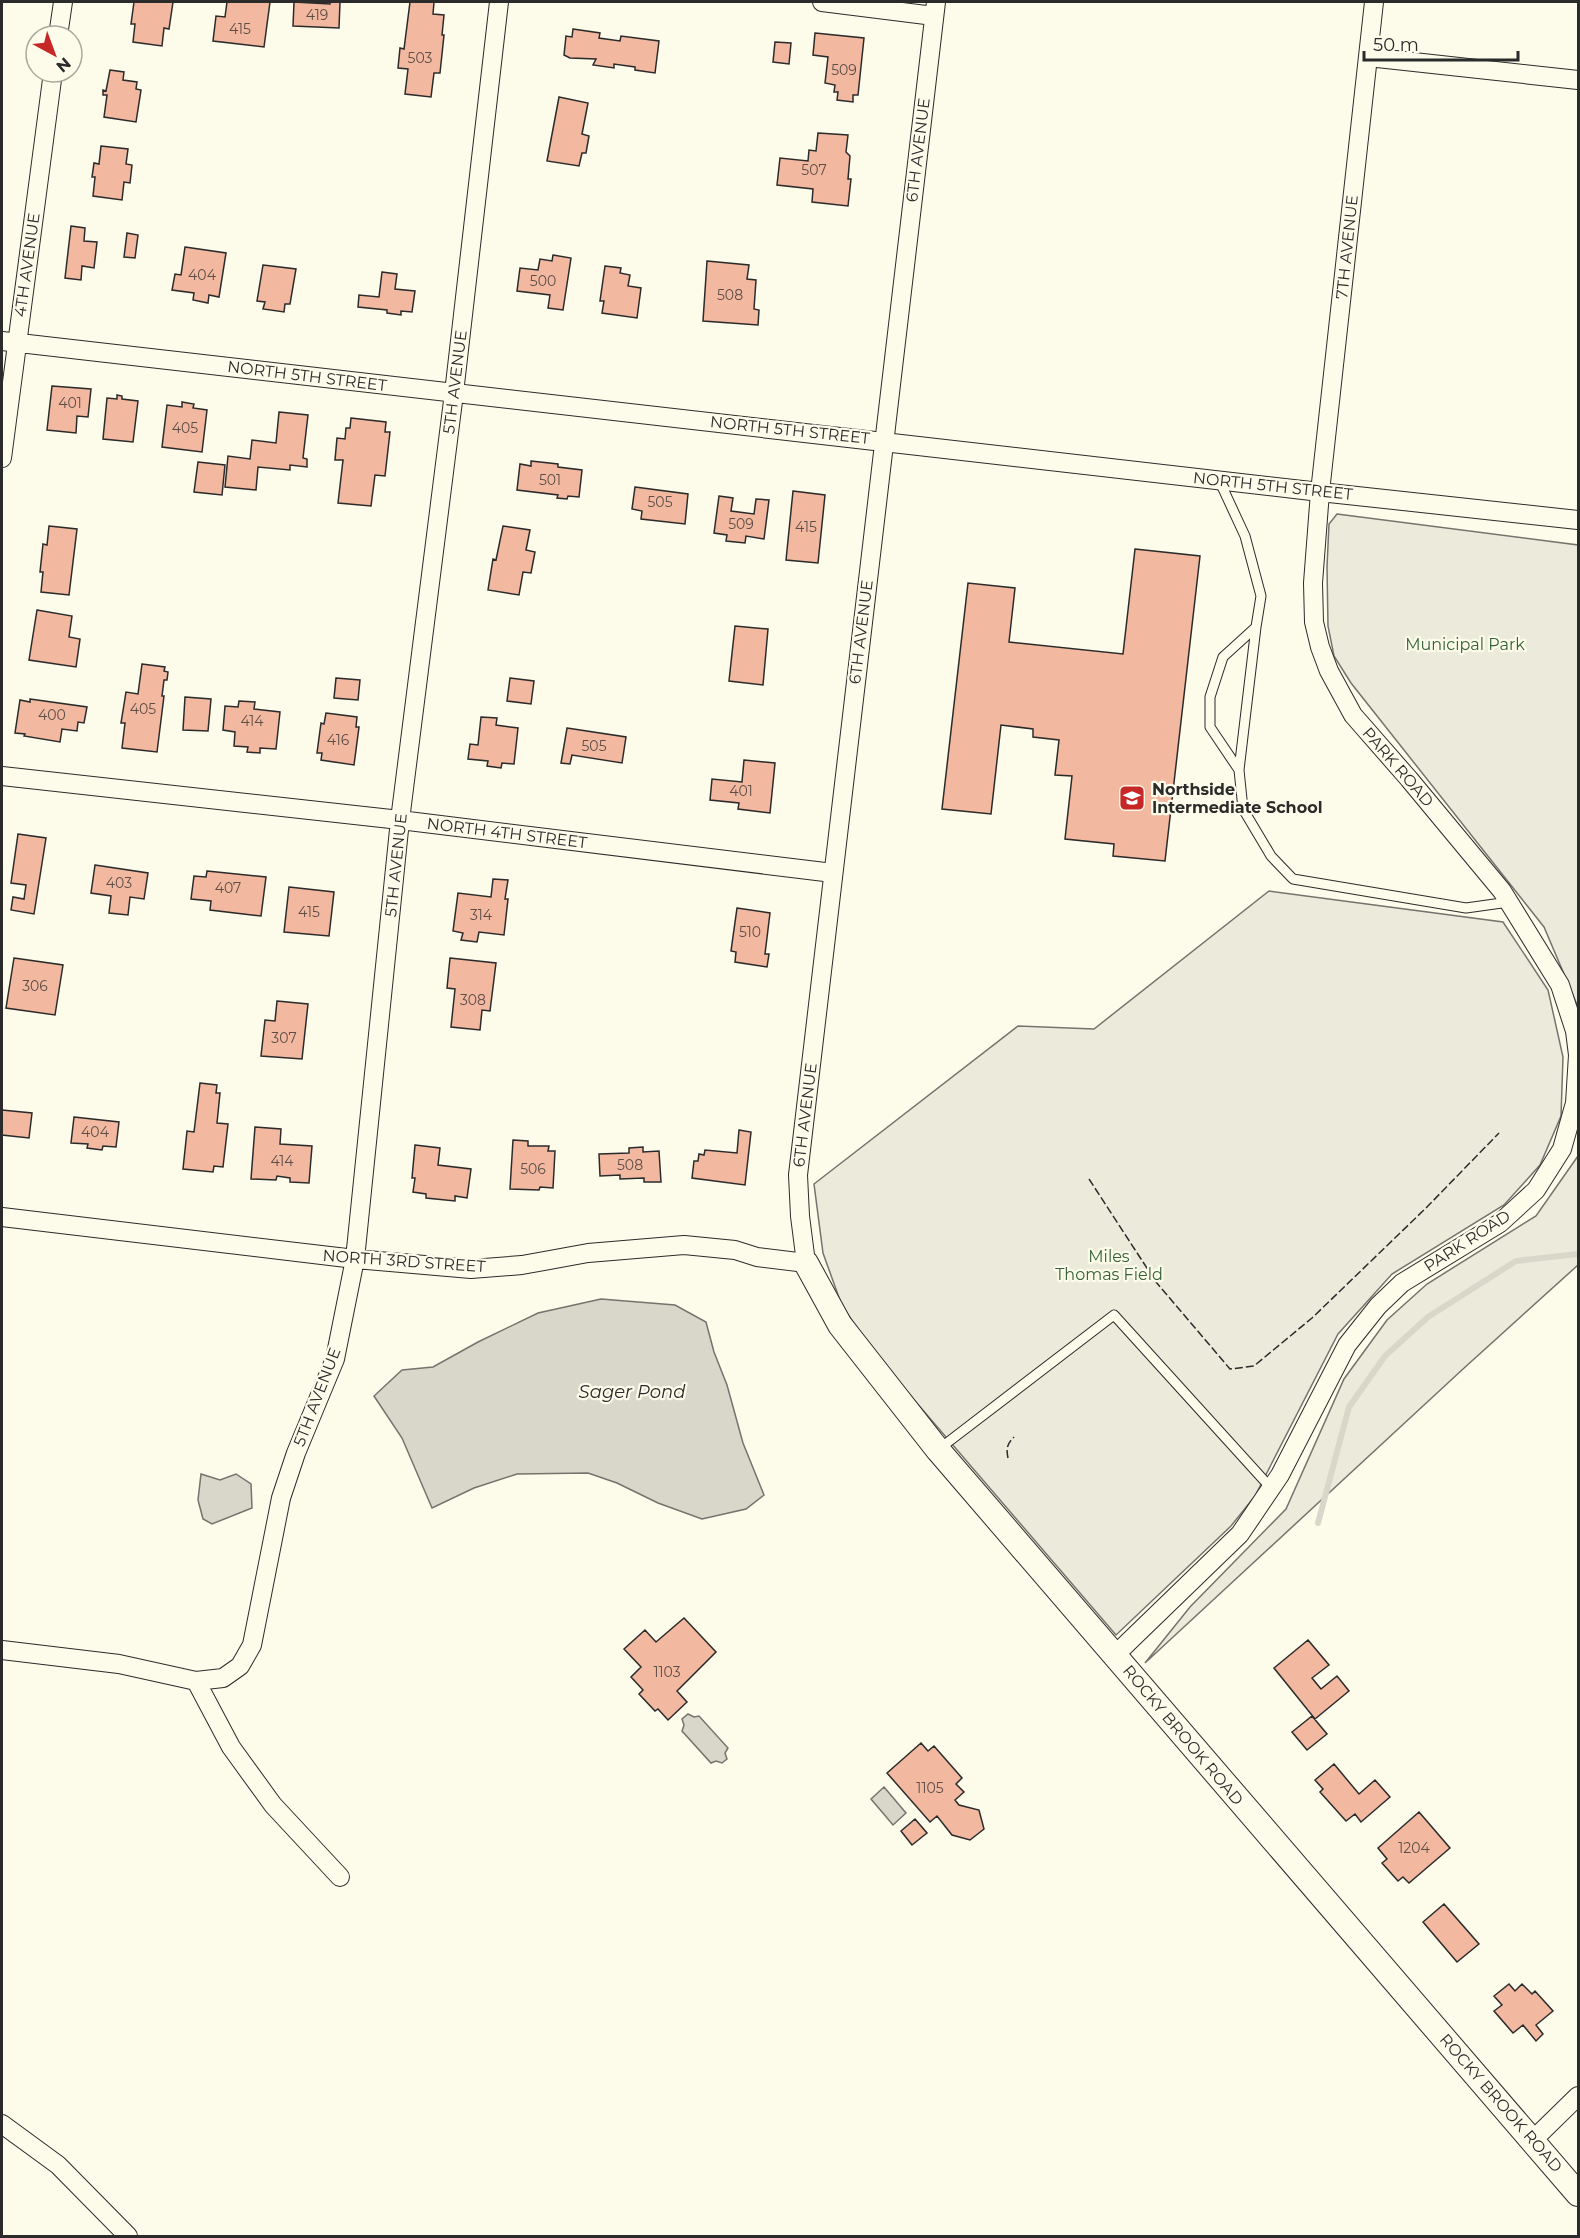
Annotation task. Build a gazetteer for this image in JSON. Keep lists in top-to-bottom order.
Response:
{
  "streets": {
    "street": [
      "6TH AVENUE",
      "7TH AVENUE",
      "4TH AVENUE",
      "NORTH 5TH STREET",
      "5TH AVENUE",
      "PARK ROAD",
      "NORTH 4TH STREET",
      "NORTH 3RD STREET",
      "ROCKY BROOK ROAD"
    ]
  },
  "crossings": [
    ["6TH AVENUE", "NORTH 5TH STREET"],
    ["6TH AVENUE", "NORTH 4TH STREET"],
    ["6TH AVENUE", "NORTH 3RD STREET"],
    ["6TH AVENUE", "ROCKY BROOK ROAD"],
    ["7TH AVENUE", "NORTH 5TH STREET"],
    ["7TH AVENUE", "PARK ROAD"],
    ["4TH AVENUE", "NORTH 5TH STREET"],
    ["NORTH 5TH STREET", "5TH AVENUE"],
    ["NORTH 5TH STREET", "PARK ROAD"],
    ["5TH AVENUE", "NORTH 4TH STREET"],
    ["5TH AVENUE", "NORTH 3RD STREET"],
    ["PARK ROAD", "ROCKY BROOK ROAD"],
    ["NORTH 3RD STREET", "ROCKY BROOK ROAD"]
  ],
  "water": ["Sager Pond"],
  "parks": ["Municipal Park", "Miles Thomas Field"],
  "places": {
    "school or university": ["Northside Intermediate School"]
  },
  "house_numbers": [
    "419",
    "415",
    "503",
    "509",
    "507",
    "404",
    "500",
    "508",
    "401",
    "405",
    "501",
    "505",
    "509",
    "415",
    "405",
    "400",
    "414",
    "416",
    "505",
    "401",
    "403",
    "407",
    "415",
    "314",
    "510",
    "306",
    "308",
    "307",
    "404",
    "414",
    "508",
    "506",
    "1103",
    "1105",
    "1204"
  ],
  "scale_bar": "50 m",
  "north": "bottom right"
}
